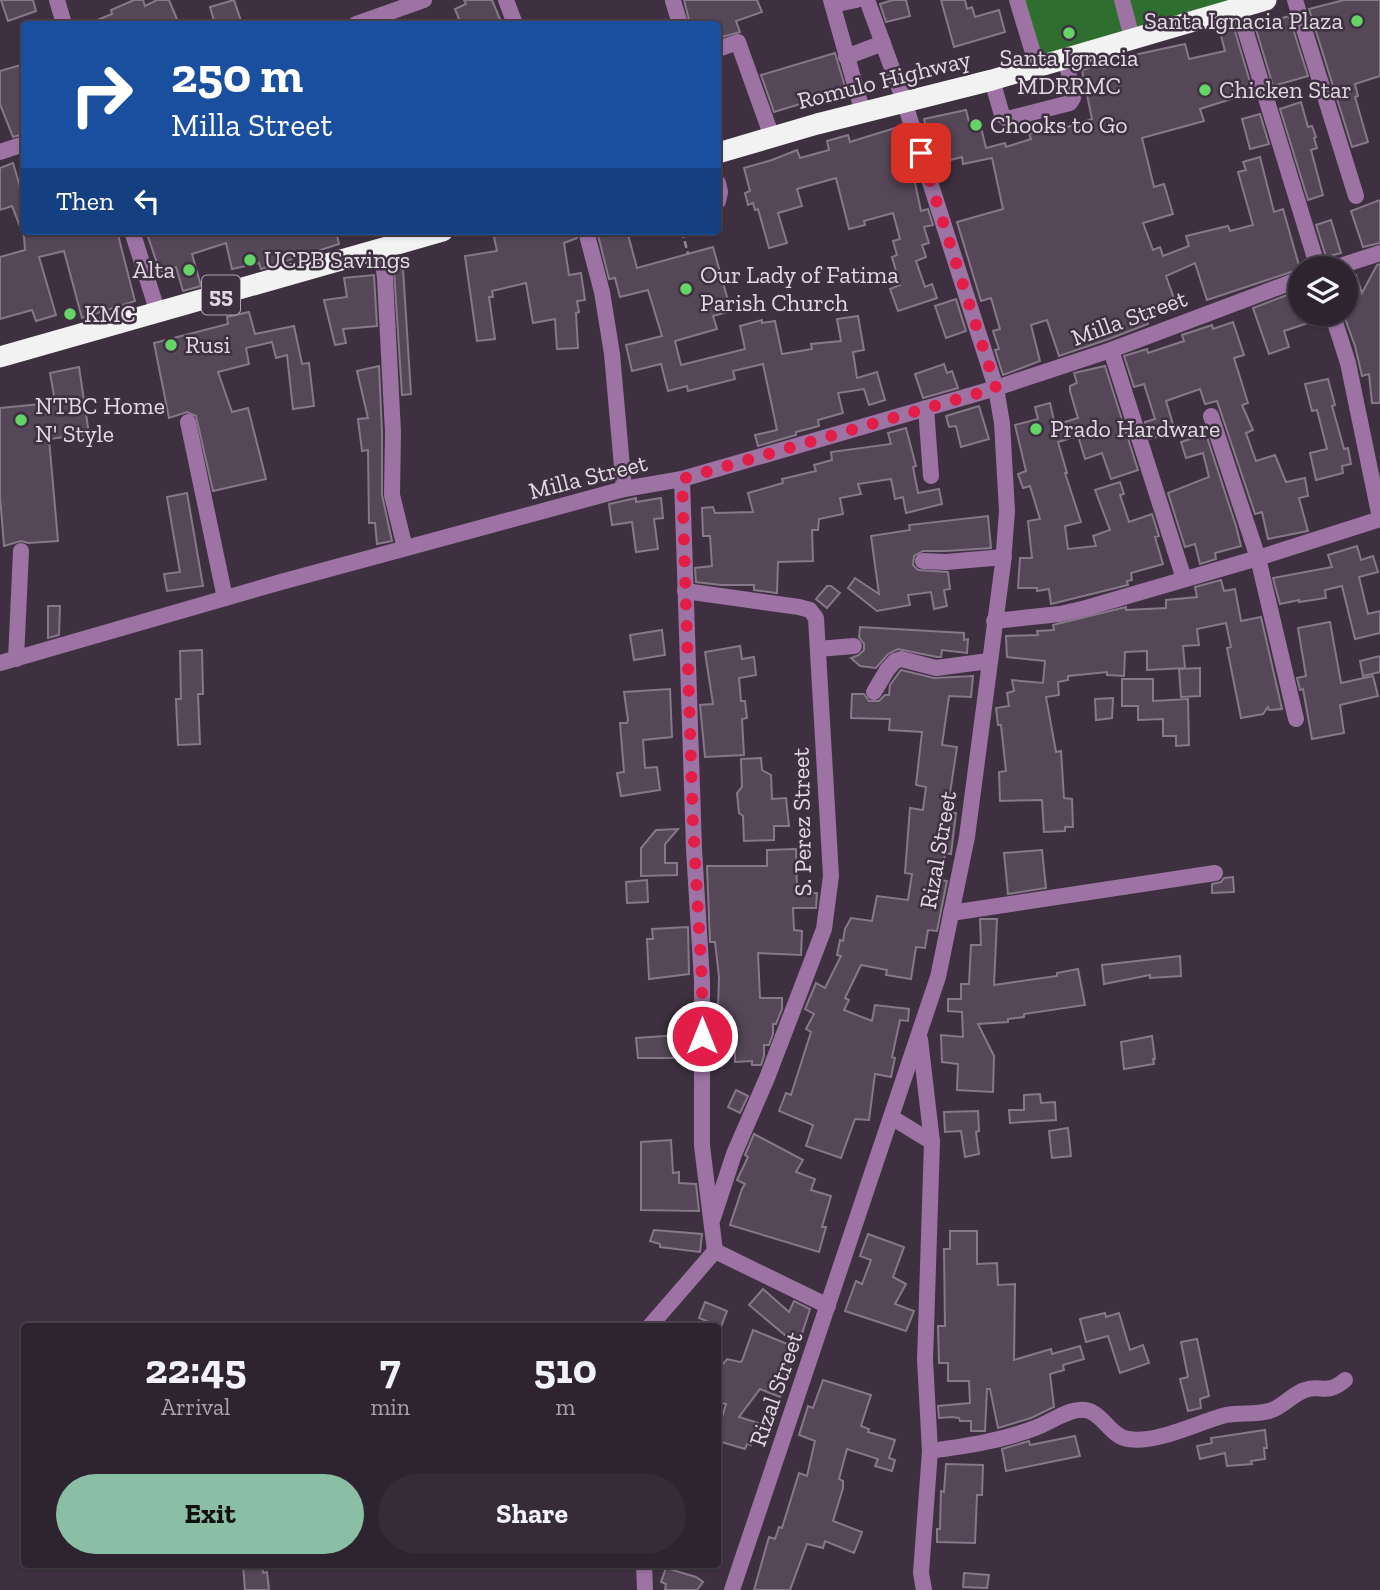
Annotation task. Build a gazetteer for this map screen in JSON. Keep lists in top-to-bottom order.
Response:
{
  "streets": {
    "highway": ["Romulo Highway", "55"],
    "street": ["Milla Street", "S. Perez Street", "Rizal Street"]
  },
  "crossings": [
    ["Romulo Highway", "Rizal Street"],
    ["Milla Street", "Rizal Street"]
  ],
  "places": [
    "Santa Ignacia Plaza",
    "Santa Ignacia MDRRMC",
    "Chicken Star",
    "Chooks to Go",
    "UCPB Savings",
    "Alta",
    "Our Lady of Fatima Parish Church",
    "KMC",
    "Rusi",
    "NTBC Home N' Style",
    "Prado Hardware"
  ],
  "page": {
    "turn": ["250 m", "Milla Street"],
    "then": "Then",
    "eta": [
      "22:45",
      "Arrival",
      "7",
      "min",
      "510",
      "m"
    ],
    "buttons": ["Exit", "Share"]
  }
}
